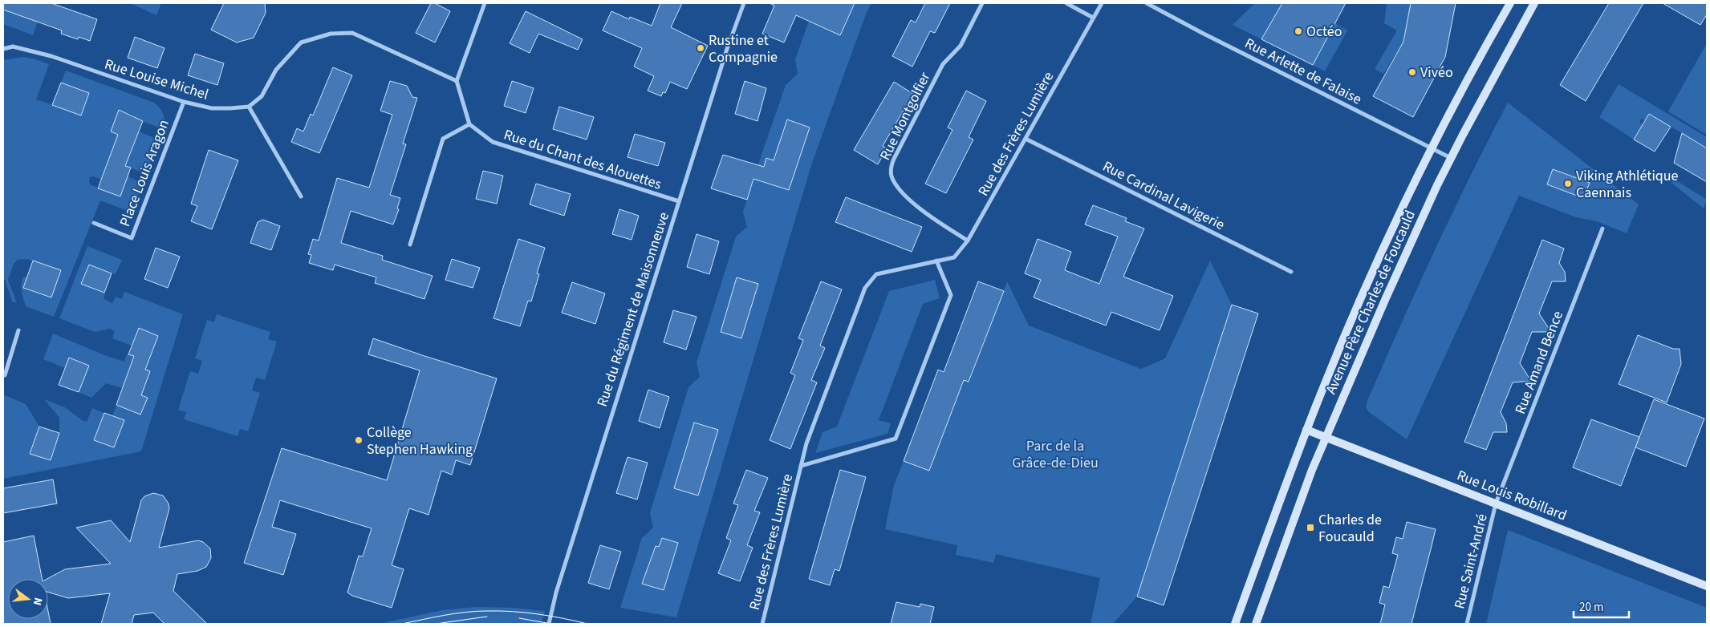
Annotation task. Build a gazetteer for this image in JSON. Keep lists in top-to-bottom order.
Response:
{
  "streets": {
    "main road": ["Avenue Père Charles de Foucauld", "Rue Louis Robillard"],
    "street": [
      "Rue Arlette de Falaise",
      "Rue Louise Michel",
      "Rue Montgolfier",
      "Rue des Frères Lumière",
      "Rue du Chant des Alouettes",
      "Place Louis Aragon",
      "Rue Cardinal Lavigerie",
      "Rue du Régiment de Maisonneuve",
      "Rue Amand Bence",
      "Rue Saint-André"
    ]
  },
  "crossings": [
    ["Rue Arlette de Falaise", "Avenue Père Charles de Foucauld"],
    ["Rue Louise Michel", "Place Louis Aragon"],
    ["Rue Montgolfier", "Rue des Frères Lumière"],
    ["Rue des Frères Lumière", "Rue Cardinal Lavigerie"],
    ["Rue du Chant des Alouettes", "Rue du Régiment de Maisonneuve"],
    ["Avenue Père Charles de Foucauld", "Rue Louis Robillard"],
    ["Rue Amand Bence", "Rue Louis Robillard"],
    ["Rue Amand Bence", "Rue Saint-André"],
    ["Rue Louis Robillard", "Rue Saint-André"]
  ],
  "parks": ["Parc de la Grâce-de-Dieu"],
  "places": {
    "other": [
      "Octéo",
      "Rustine et Compagnie",
      "Vivéo",
      "Viking Athlétique Caennais",
      "Collège Stephen Hawking"
    ],
    "transit": ["Charles de Foucauld"]
  },
  "scale_bar": "20 m",
  "north": "right"
}
